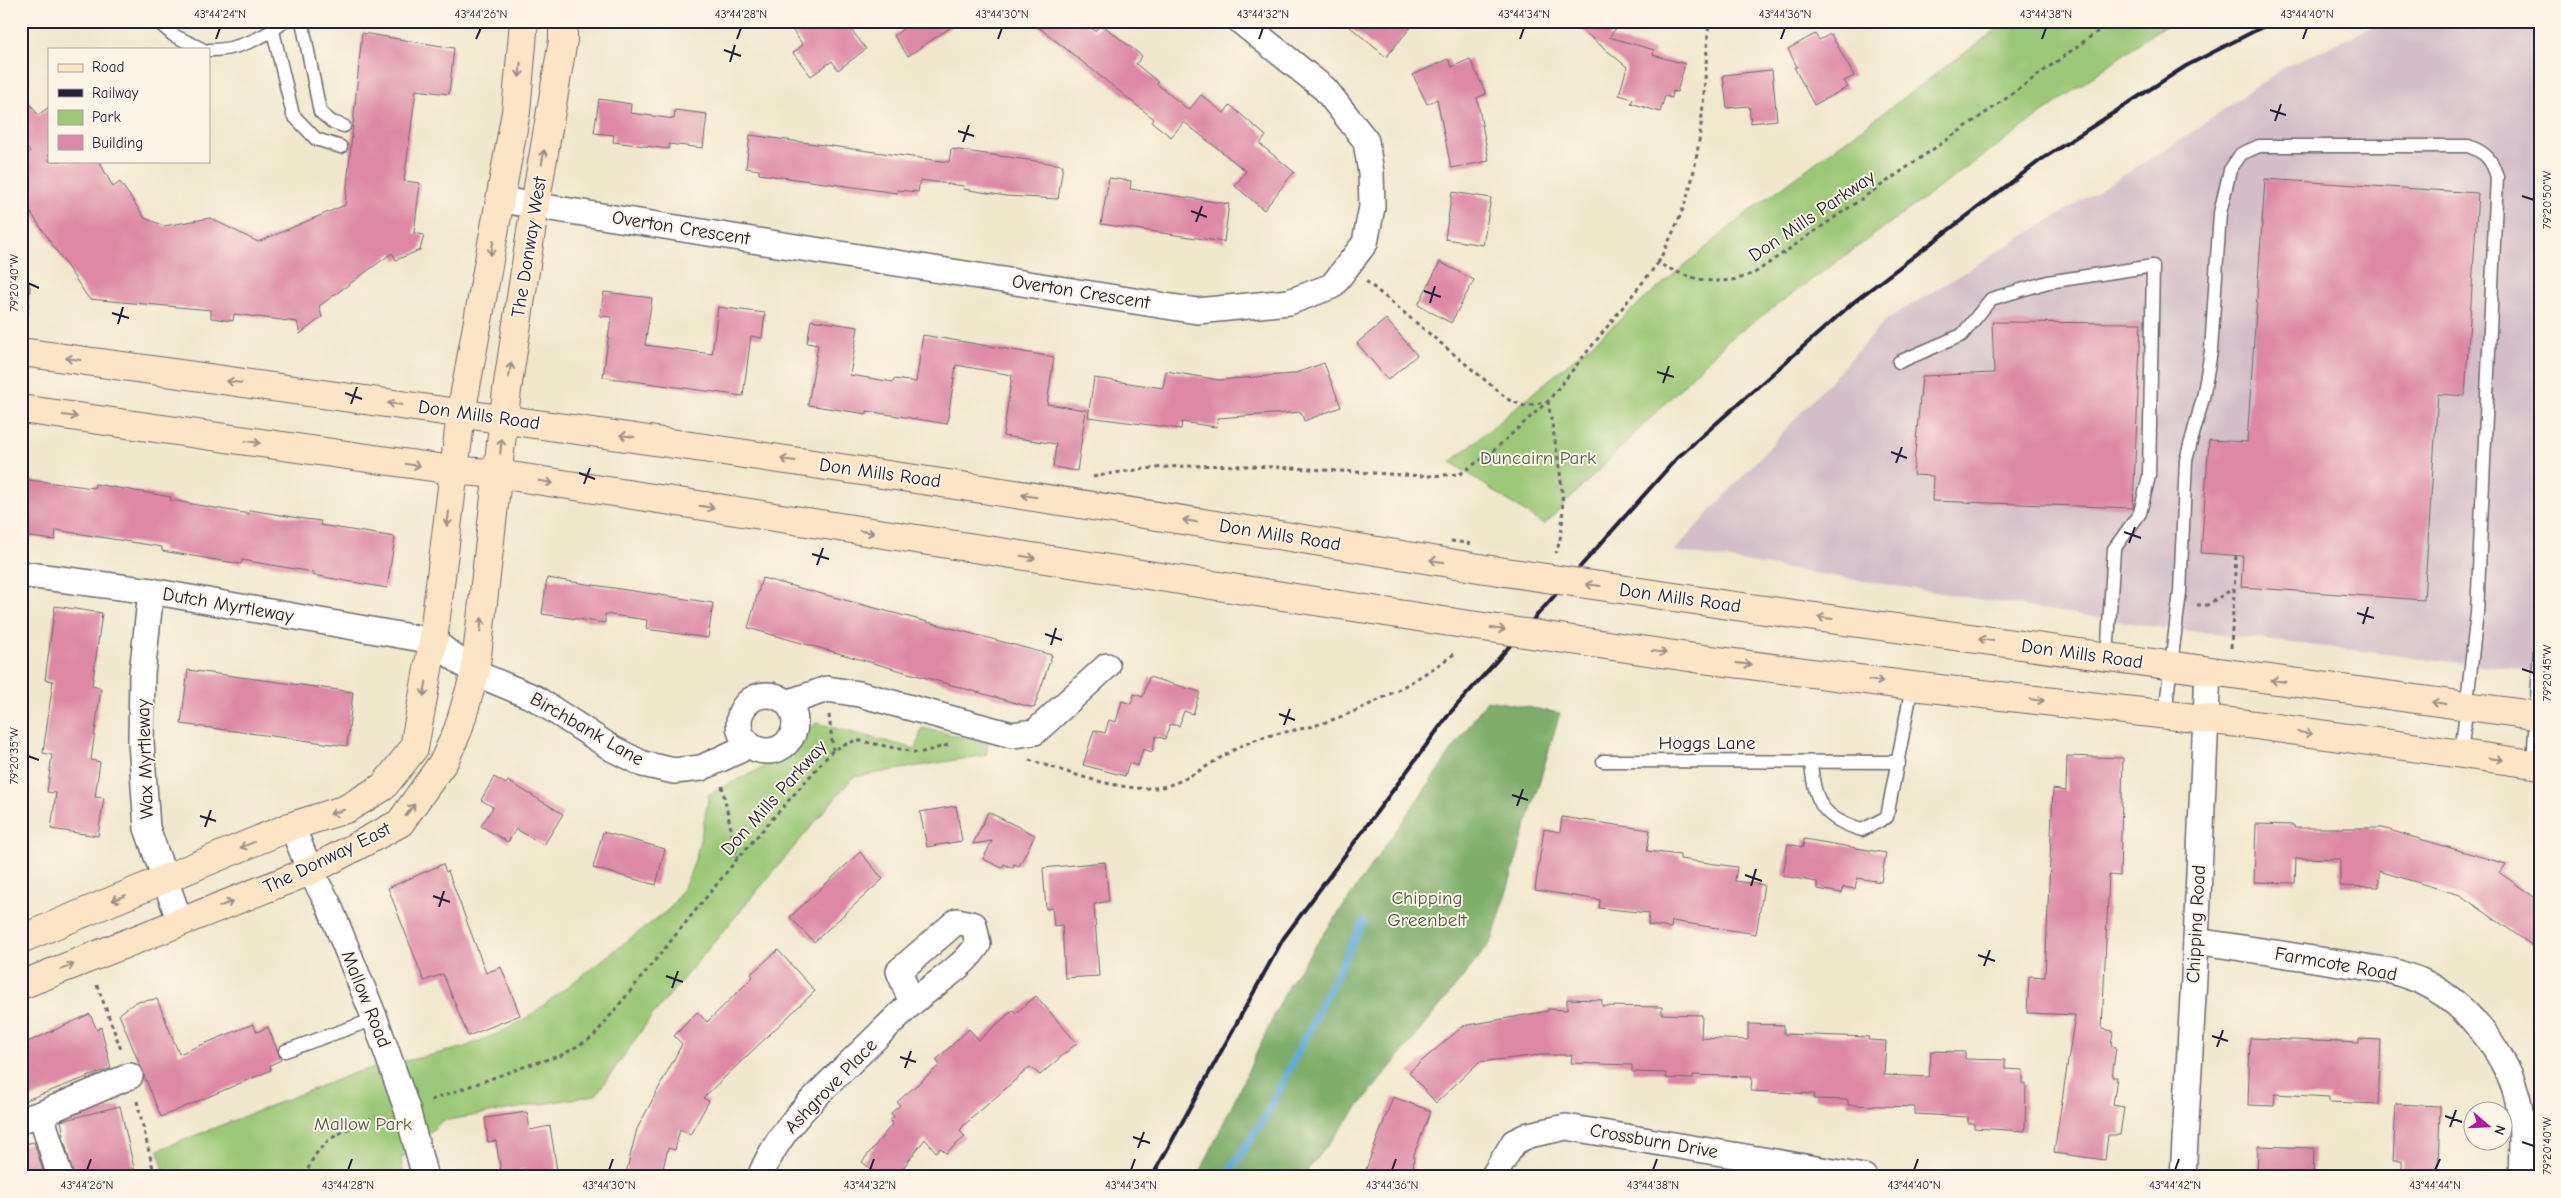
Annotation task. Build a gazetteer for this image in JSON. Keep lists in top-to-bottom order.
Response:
{
  "streets": {
    "main road": ["The Donway West", "Don Mills Road", "The Donway East"],
    "street": [
      "Overton Crescent",
      "Dutch Myrtleway",
      "Birchbank Lane",
      "Wax Myrtleway",
      "Chipping Road",
      "Farmcote Road",
      "Mallow Road",
      "Ashgrove Place",
      "Crossburn Drive"
    ],
    "lane": ["Hoggs Lane"],
    "path": ["Don Mills Parkway"]
  },
  "crossings": [
    ["Don Mills Parkway", "Mallow Road"],
    ["Overton Crescent", "The Donway West"],
    ["The Donway West", "Don Mills Road"],
    ["The Donway West", "The Donway East"],
    ["Don Mills Road", "Chipping Road"],
    ["Dutch Myrtleway", "Birchbank Lane"],
    ["Dutch Myrtleway", "Wax Myrtleway"],
    ["Dutch Myrtleway", "The Donway East"],
    ["Birchbank Lane", "The Donway East"],
    ["Wax Myrtleway", "The Donway East"],
    ["The Donway East", "Mallow Road"],
    ["Chipping Road", "Farmcote Road"]
  ],
  "parks": ["Duncairn Park", "Chipping Greenbelt", "Mallow Park"],
  "legend": [
    "Road",
    "Railway",
    "Park",
    "Building"
  ],
  "north": "right",
  "coordinates": [
    "43°44'24\"N",
    "43°44'26\"N",
    "43°44'28\"N",
    "43°44'30\"N",
    "43°44'32\"N",
    "43°44'34\"N",
    "43°44'36\"N",
    "43°44'38\"N",
    "43°44'40\"N",
    "79°20'50\"W",
    "79°20'40\"W",
    "79°20'45\"W",
    "79°20'35\"W",
    "43°44'42\"N",
    "43°44'44\"N"
  ]
}
